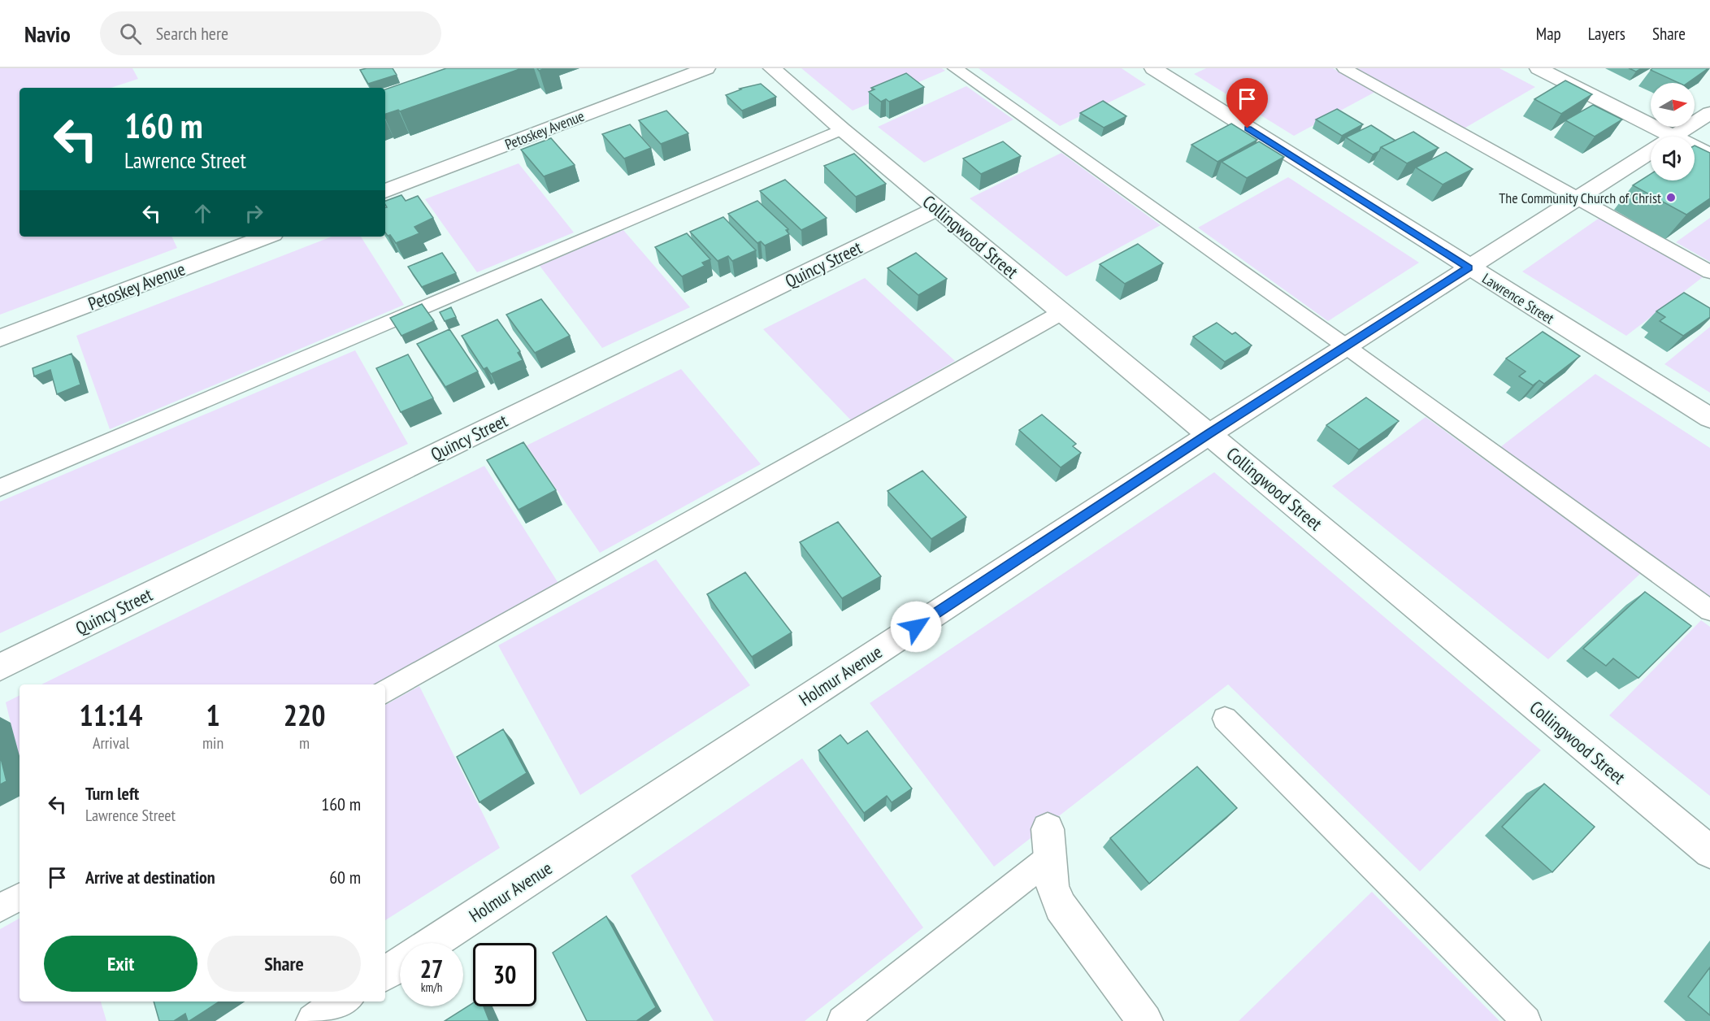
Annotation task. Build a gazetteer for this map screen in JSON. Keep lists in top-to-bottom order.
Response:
{
  "streets": {
    "street": [
      "Petoskey Avenue",
      "Collingwood Street",
      "Quincy Street",
      "Lawrence Street",
      "Holmur Avenue"
    ]
  },
  "crossings": [
    ["Collingwood Street", "Quincy Street"],
    ["Collingwood Street", "Holmur Avenue"],
    ["Lawrence Street", "Holmur Avenue"]
  ],
  "places": ["The Community Church of Christ"],
  "north": "right",
  "page": {
    "header": "Navio",
    "search": "Search here",
    "nav": ["Map", "Layers", "Share"],
    "turn": ["160 m", "Lawrence Street"],
    "eta": [
      "11:14",
      "Arrival",
      "1",
      "min",
      "220",
      "m"
    ],
    "list": [
      {
        "name": "Turn left",
        "note": "Lawrence Street",
        "value": "160 m"
      },
      {
        "name": "Arrive at destination",
        "value": "60 m"
      }
    ],
    "buttons": ["Exit", "Share"],
    "speed": "27 km/h",
    "limit": "30"
  }
}
